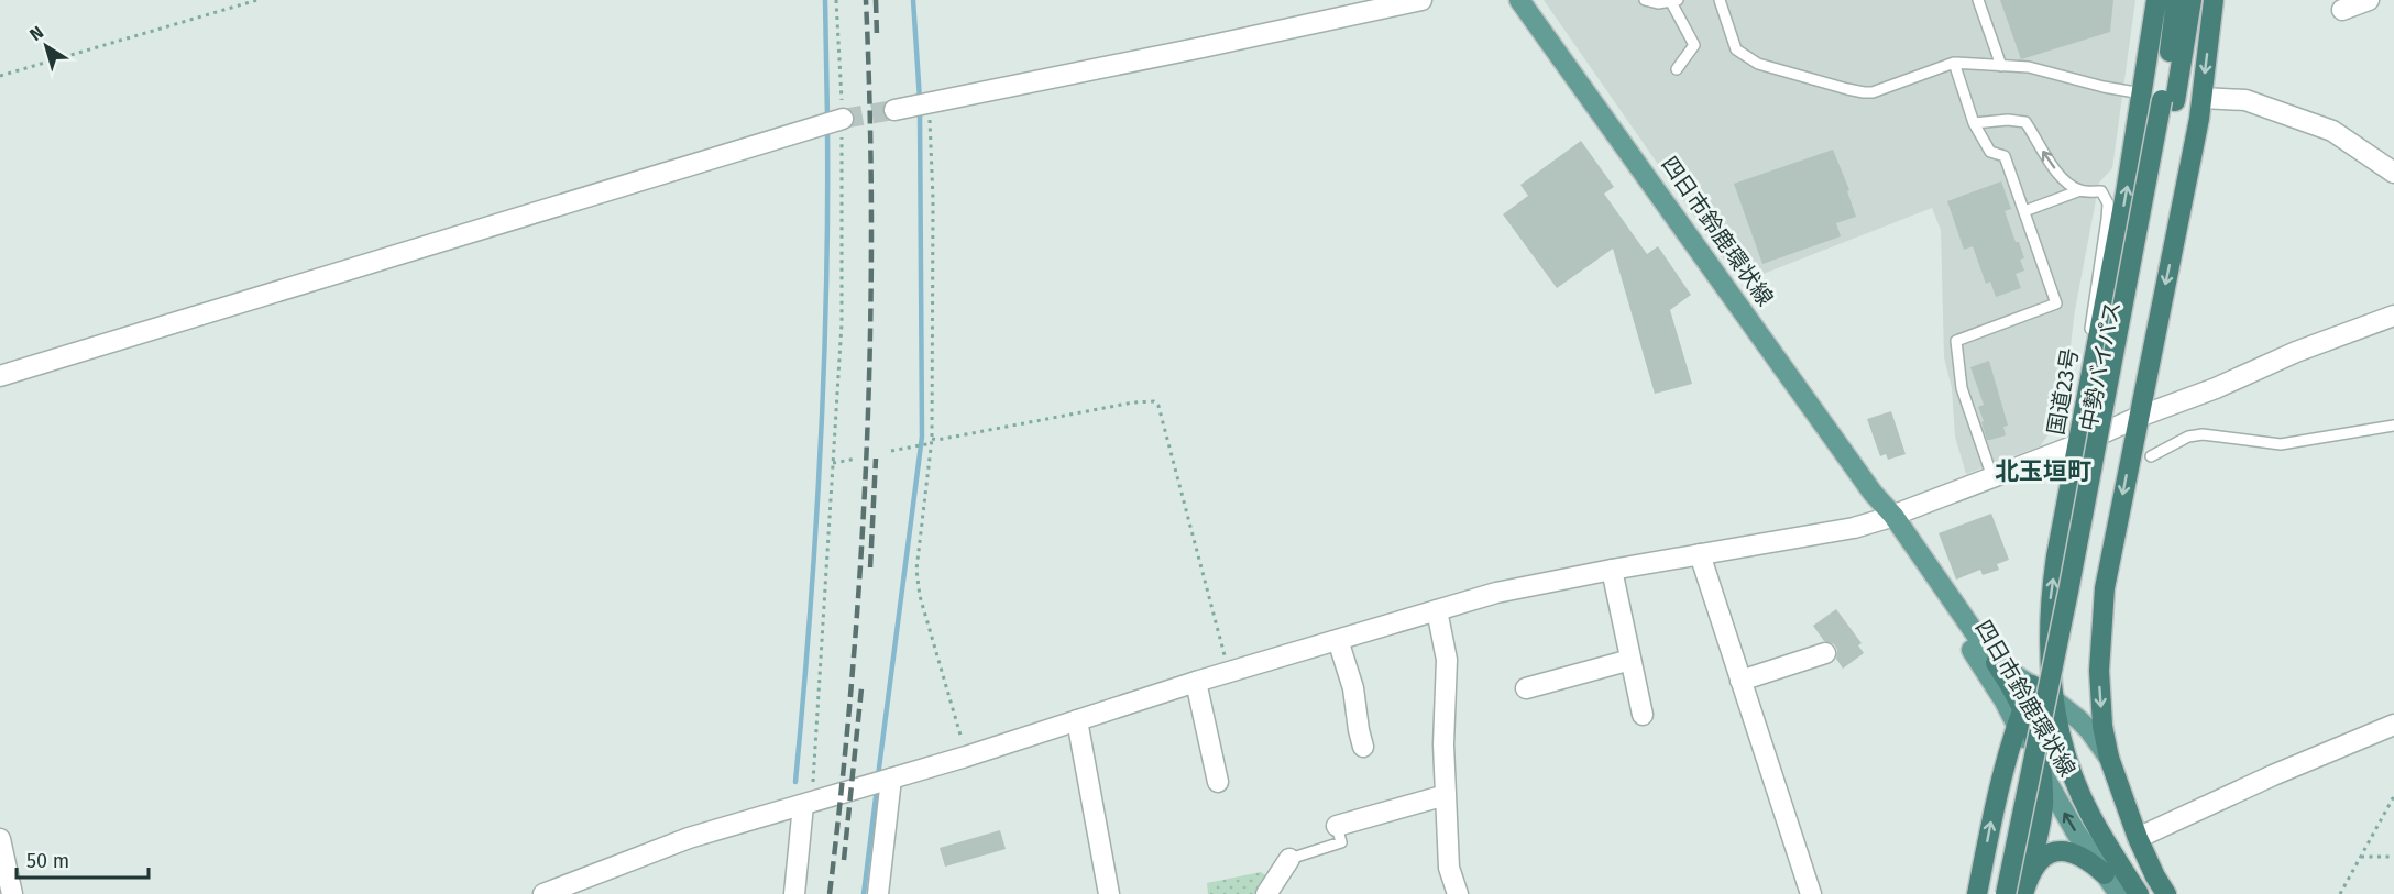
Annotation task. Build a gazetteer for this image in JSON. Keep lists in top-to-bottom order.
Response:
{
  "streets": {
    "highway": ["中勢バイパス", "国道23号"],
    "main road": ["四日市鈴鹿環状線"]
  },
  "crossings": [
    ["四日市鈴鹿環状線", "国道23号"]
  ],
  "districts": ["北玉垣町"],
  "scale_bar": "50 m",
  "north": "top left"
}
